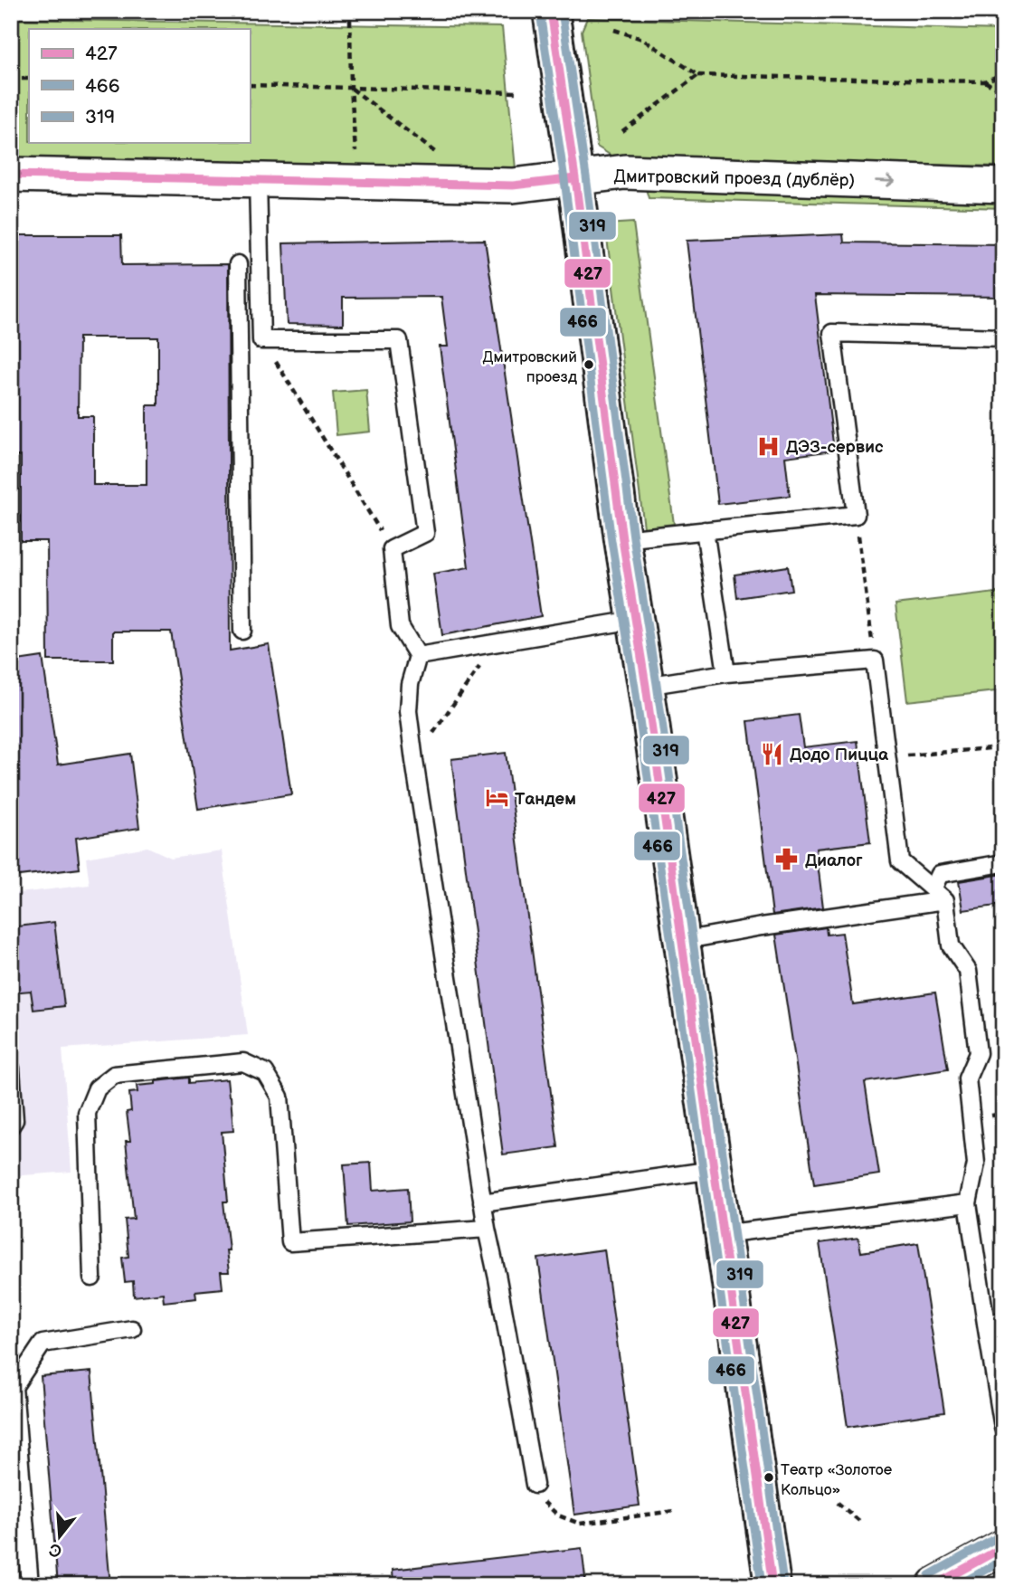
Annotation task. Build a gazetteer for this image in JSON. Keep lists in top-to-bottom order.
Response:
{
  "streets": {
    "street": ["Дмитровский проезд (дублёр)"]
  },
  "one_way": ["Дмитровский проезд (дублёр)"],
  "places": {
    "other": ["Дмитровский проезд", "Театр «Золотое Кольцо»"],
    "hospital": ["ДЭЗ-сервис"],
    "restaurant": ["Додо Пицца"],
    "hotel": ["Тандем"],
    "pharmacy": ["Диалог"]
  },
  "lines": ["transit line 427", "transit line 319", "transit line 466"],
  "legend": ["427", "466", "319"],
  "north": "bottom"
}
